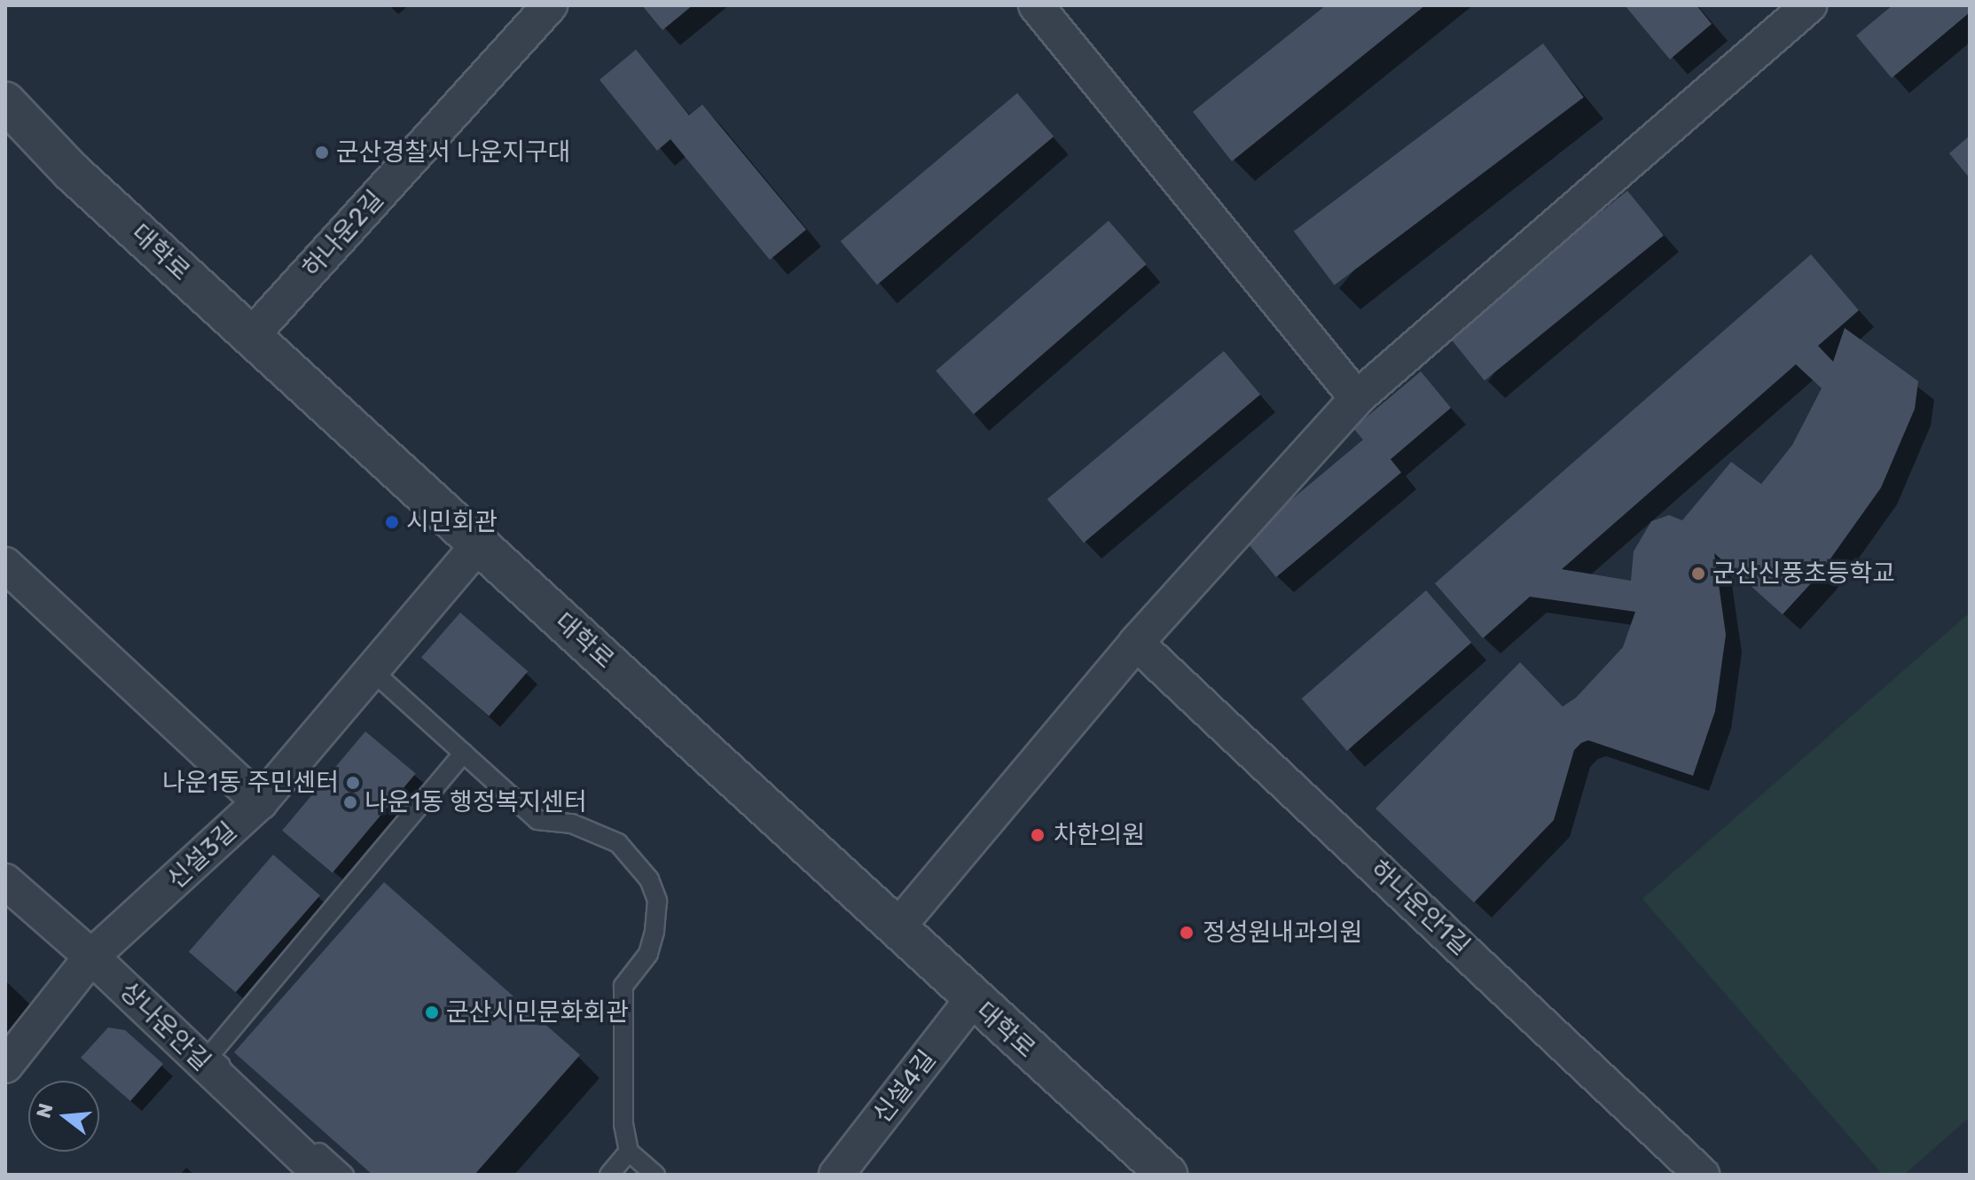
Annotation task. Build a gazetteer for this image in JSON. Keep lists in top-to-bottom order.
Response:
{
  "streets": {
    "street": [
      "하나운2길",
      "대학로",
      "신설3길",
      "하나운안1길",
      "상나운안길",
      "신설4길"
    ]
  },
  "crossings": [
    ["하나운2길", "대학로"],
    ["대학로", "신설3길"],
    ["대학로", "신설4길"],
    ["신설3길", "상나운안길"]
  ],
  "places": [
    "군산경찰서 나운지구대",
    "시민회관",
    "군산신풍초등학교",
    "나운1동 주민센터",
    "나운1동 행정복지센터",
    "차한의원",
    "정성원내과의원",
    "군산시민문화회관"
  ],
  "north": "left"
}
